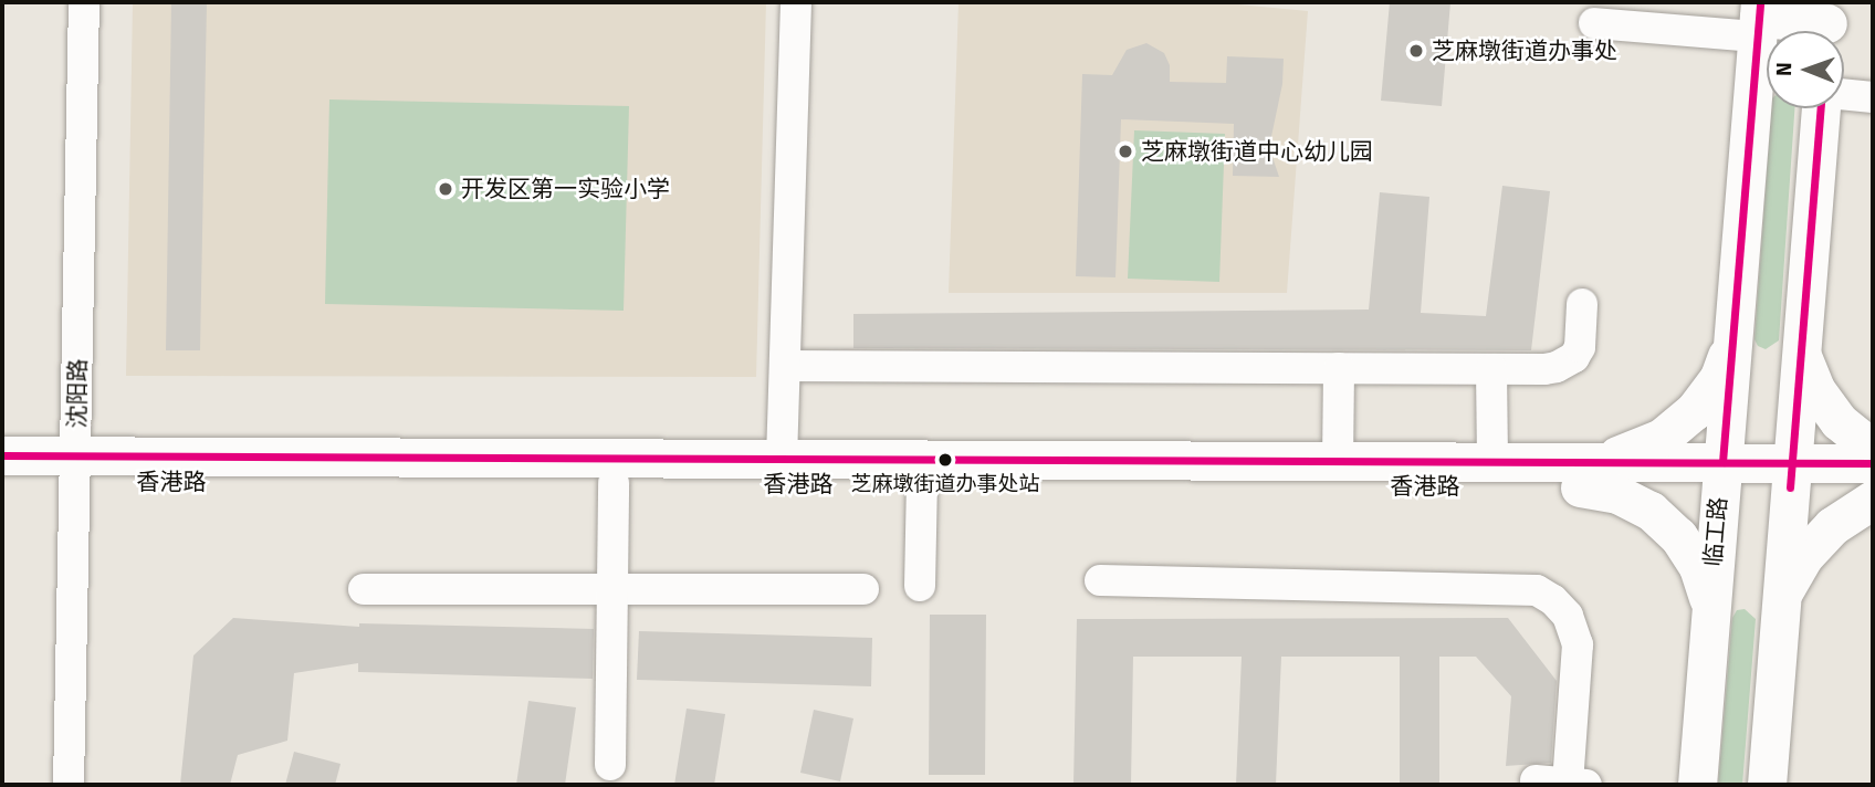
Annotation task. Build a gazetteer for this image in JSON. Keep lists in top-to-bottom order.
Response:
{
  "streets": {
    "main road": ["香港路", "临工路"],
    "street": ["沈阳路"]
  },
  "crossings": [
    ["沈阳路", "香港路"],
    ["香港路", "临工路"]
  ],
  "places": [
    "芝麻墩街道办事处",
    "芝麻墩街道中心幼儿园",
    "开发区第一实验小学",
    "芝麻墩街道办事处站"
  ],
  "north": "left"
}
